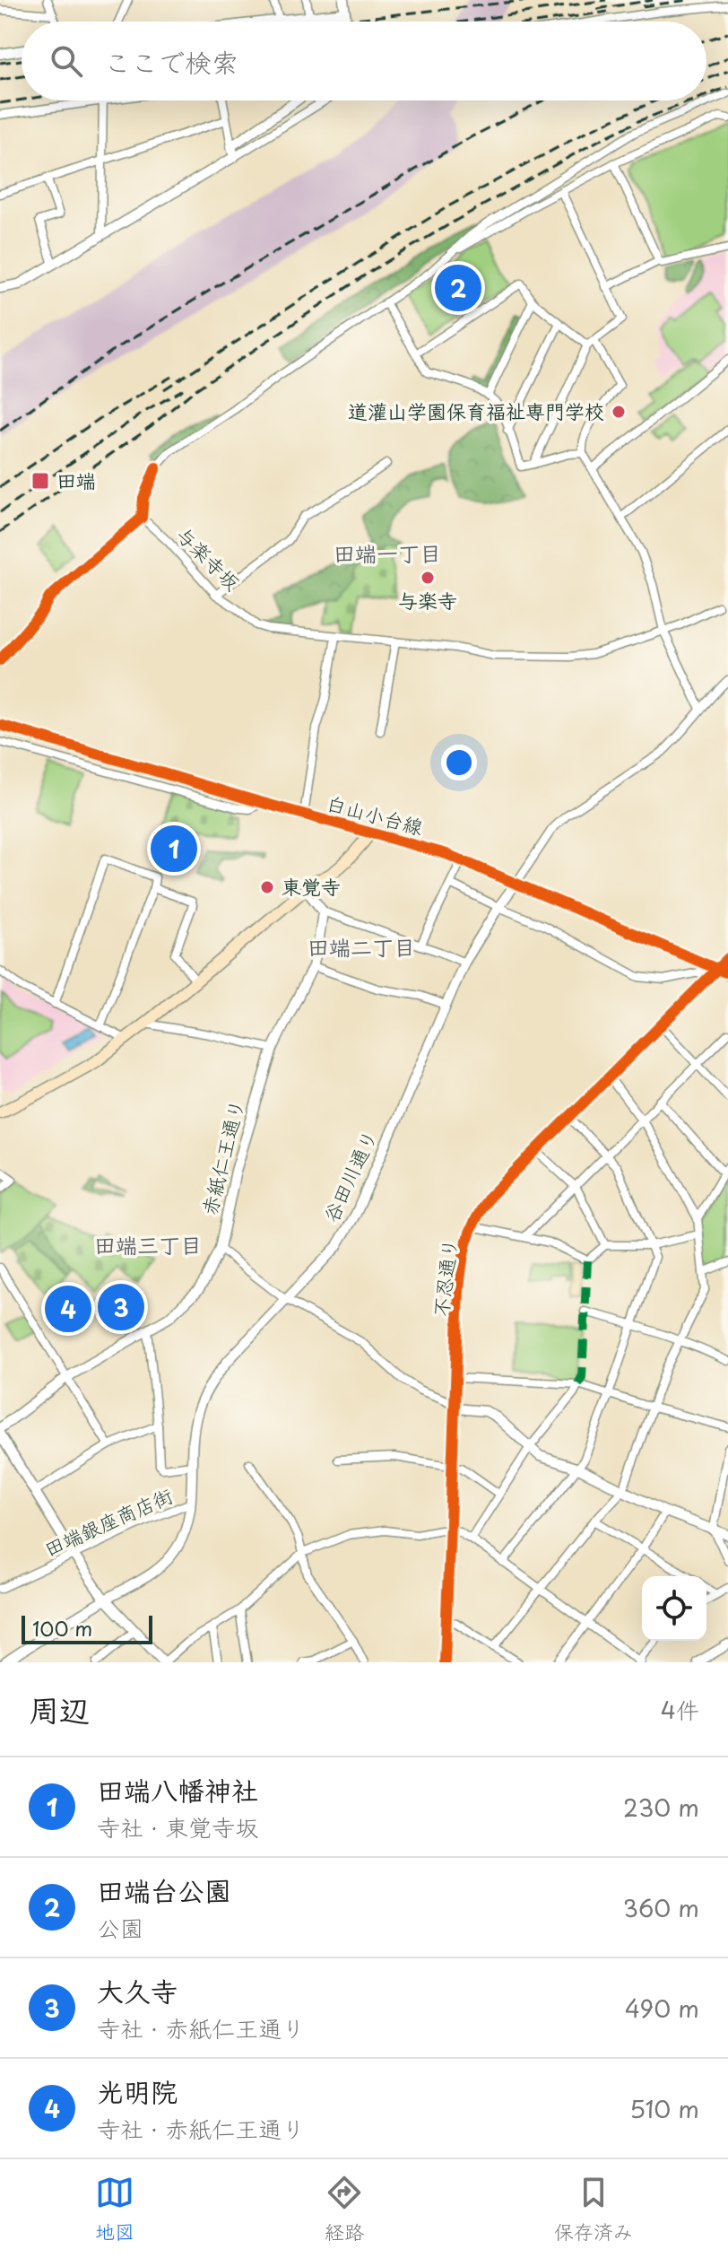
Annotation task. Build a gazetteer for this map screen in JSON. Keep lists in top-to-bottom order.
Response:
{
  "streets": {
    "main road": ["白山小台線", "不忍通り"],
    "street": [
      "与楽寺坂",
      "赤紙仁王通り",
      "谷田川通り",
      "田端銀座商店街"
    ]
  },
  "crossings": [
    ["白山小台線", "谷田川通り"],
    ["白山小台線", "不忍通り"],
    ["谷田川通り", "田端銀座商店街"]
  ],
  "districts": ["田端一丁目", "田端二丁目", "田端三丁目"],
  "places": {
    "other": ["道灌山学園保育福祉専門学校", "与楽寺", "東覚寺"],
    "transit": ["田端"]
  },
  "scale_bar": "100 m",
  "page": {
    "search": "ここで検索",
    "pins": [
      "2",
      "1",
      "3",
      "4"
    ],
    "scale": "100 m",
    "heading": ["周辺", "4件"],
    "list": [
      {
        "mark": "1",
        "name": "田端八幡神社",
        "note": "寺社 · 東覚寺坂",
        "value": "230 m"
      },
      {
        "mark": "2",
        "name": "田端台公園",
        "note": "公園",
        "value": "360 m"
      },
      {
        "mark": "3",
        "name": "大久寺",
        "note": "寺社 · 赤紙仁王通り",
        "value": "490 m"
      },
      {
        "mark": "4",
        "name": "光明院",
        "note": "寺社 · 赤紙仁王通り",
        "value": "510 m"
      }
    ],
    "nav": ["地図", "経路", "保存済み"]
  }
}
